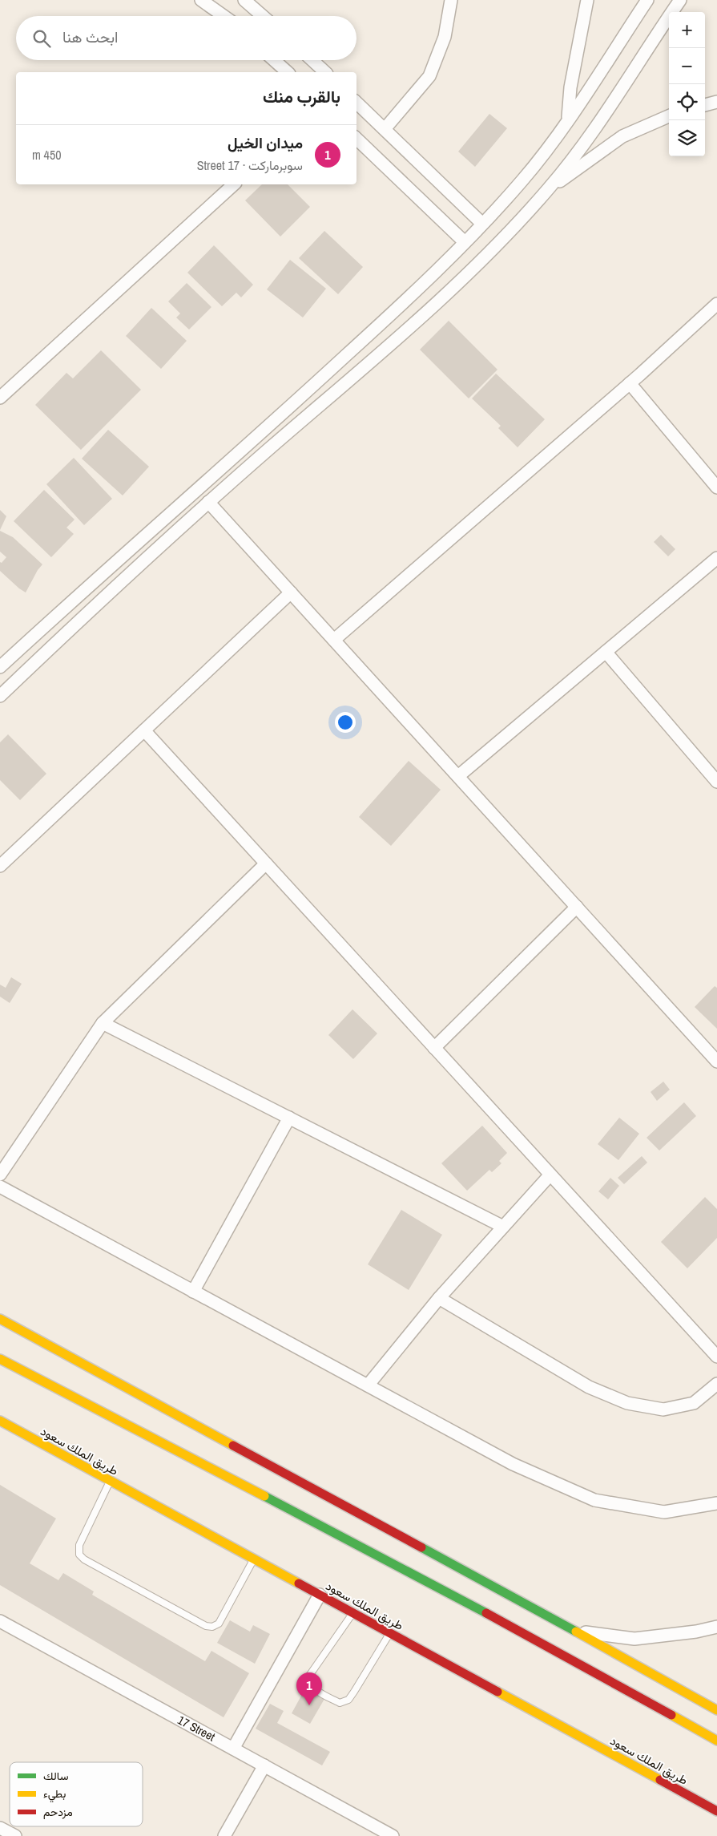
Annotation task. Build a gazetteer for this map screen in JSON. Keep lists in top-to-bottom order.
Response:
{
  "streets": {
    "main road": ["طريق الملك سعود"],
    "street": ["17 Street"]
  },
  "legend": ["سالك", "بطيء", "مزدحم"],
  "page": {
    "map_buttons": ["+", "−"],
    "search": "ابحث هنا",
    "heading": "بالقرب منك",
    "list": [
      {
        "mark": "1",
        "name": "ميدان الخيل",
        "note": "سوبرماركت · 17 Street",
        "value": "450 m"
      }
    ],
    "pins": "1"
  }
}
